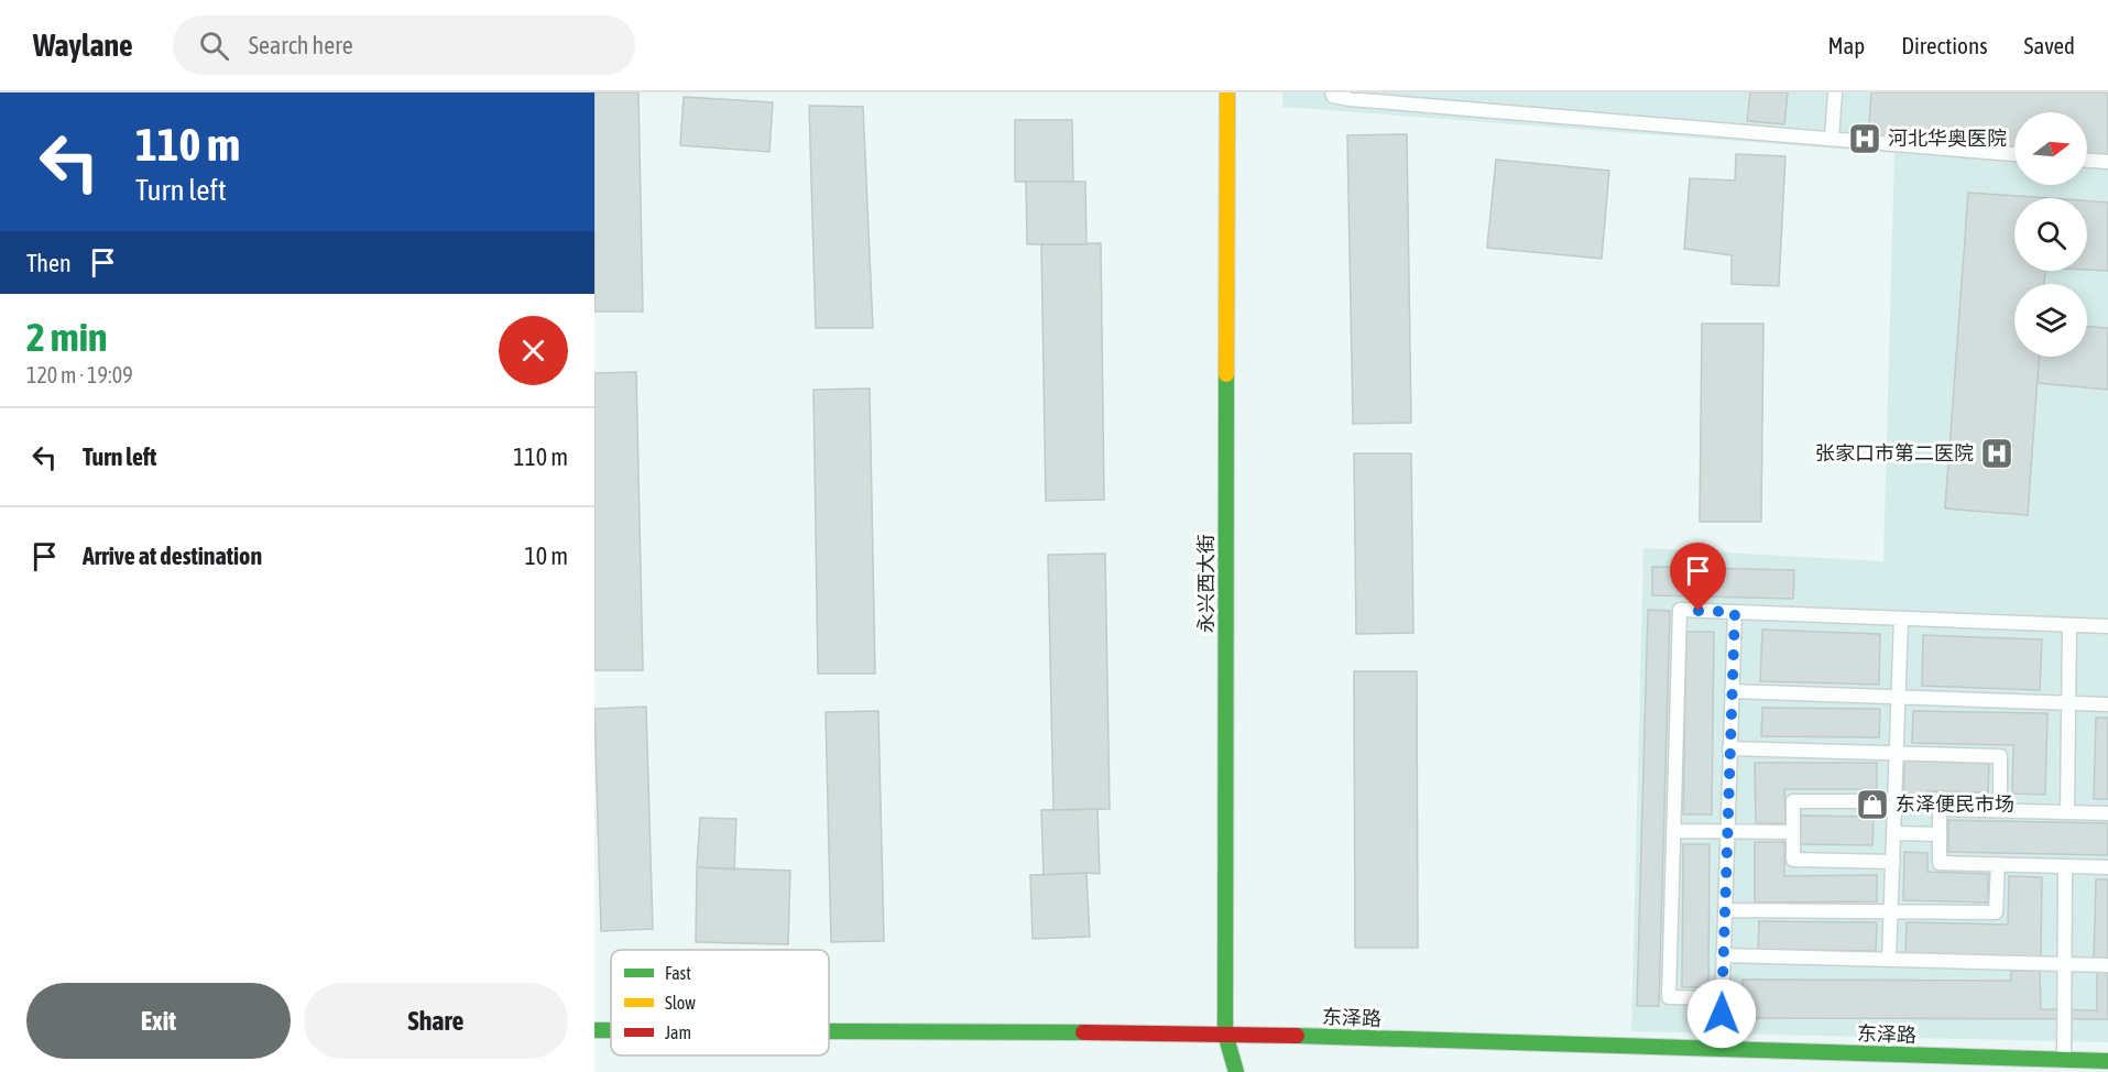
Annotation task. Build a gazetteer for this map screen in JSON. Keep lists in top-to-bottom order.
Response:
{
  "streets": {
    "main road": ["永兴西大街", "东泽路"]
  },
  "crossings": [
    ["永兴西大街", "东泽路"]
  ],
  "places": {
    "hospital": ["河北华奥医院", "张家口市第二医院"],
    "shop": ["东泽便民市场"]
  },
  "legend": ["Fast", "Slow", "Jam"],
  "north": "right",
  "page": {
    "header": "Waylane",
    "search": "Search here",
    "nav": ["Map", "Directions", "Saved"],
    "turn": ["110 m", "Turn left"],
    "then": "Then",
    "heading": ["2 min", "120 m · 19:09"],
    "list": [
      {
        "name": "Turn left",
        "value": "110 m"
      },
      {
        "name": "Arrive at destination",
        "value": "10 m"
      }
    ],
    "buttons": ["Exit", "Share"]
  }
}
